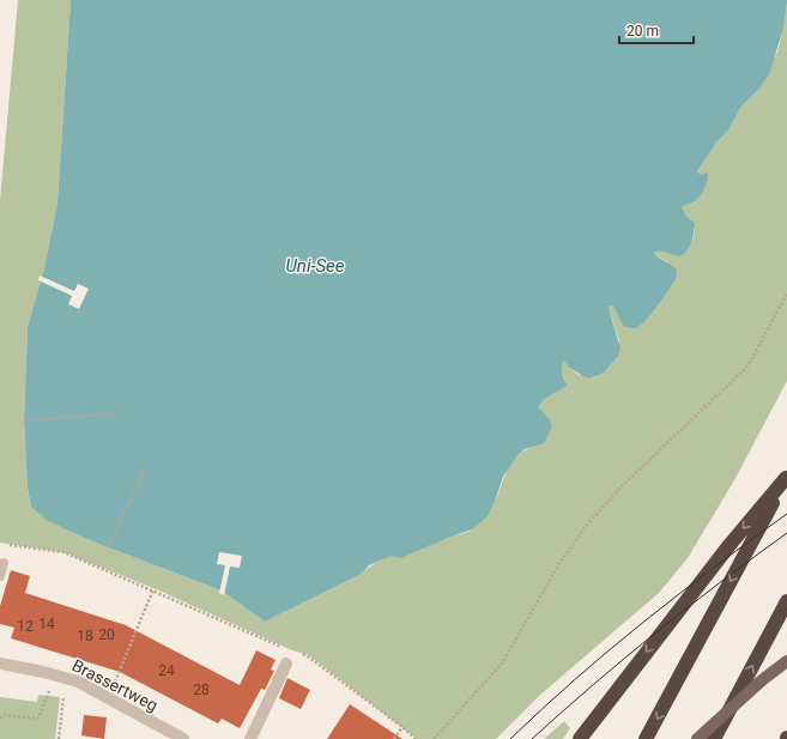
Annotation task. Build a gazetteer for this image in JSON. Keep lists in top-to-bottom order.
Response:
{
  "streets": {
    "street": ["Brassertweg"]
  },
  "water": ["Uni-See"],
  "house_numbers": [
    "14",
    "12",
    "20",
    "18",
    "24",
    "28"
  ],
  "scale_bar": "20 m"
}
